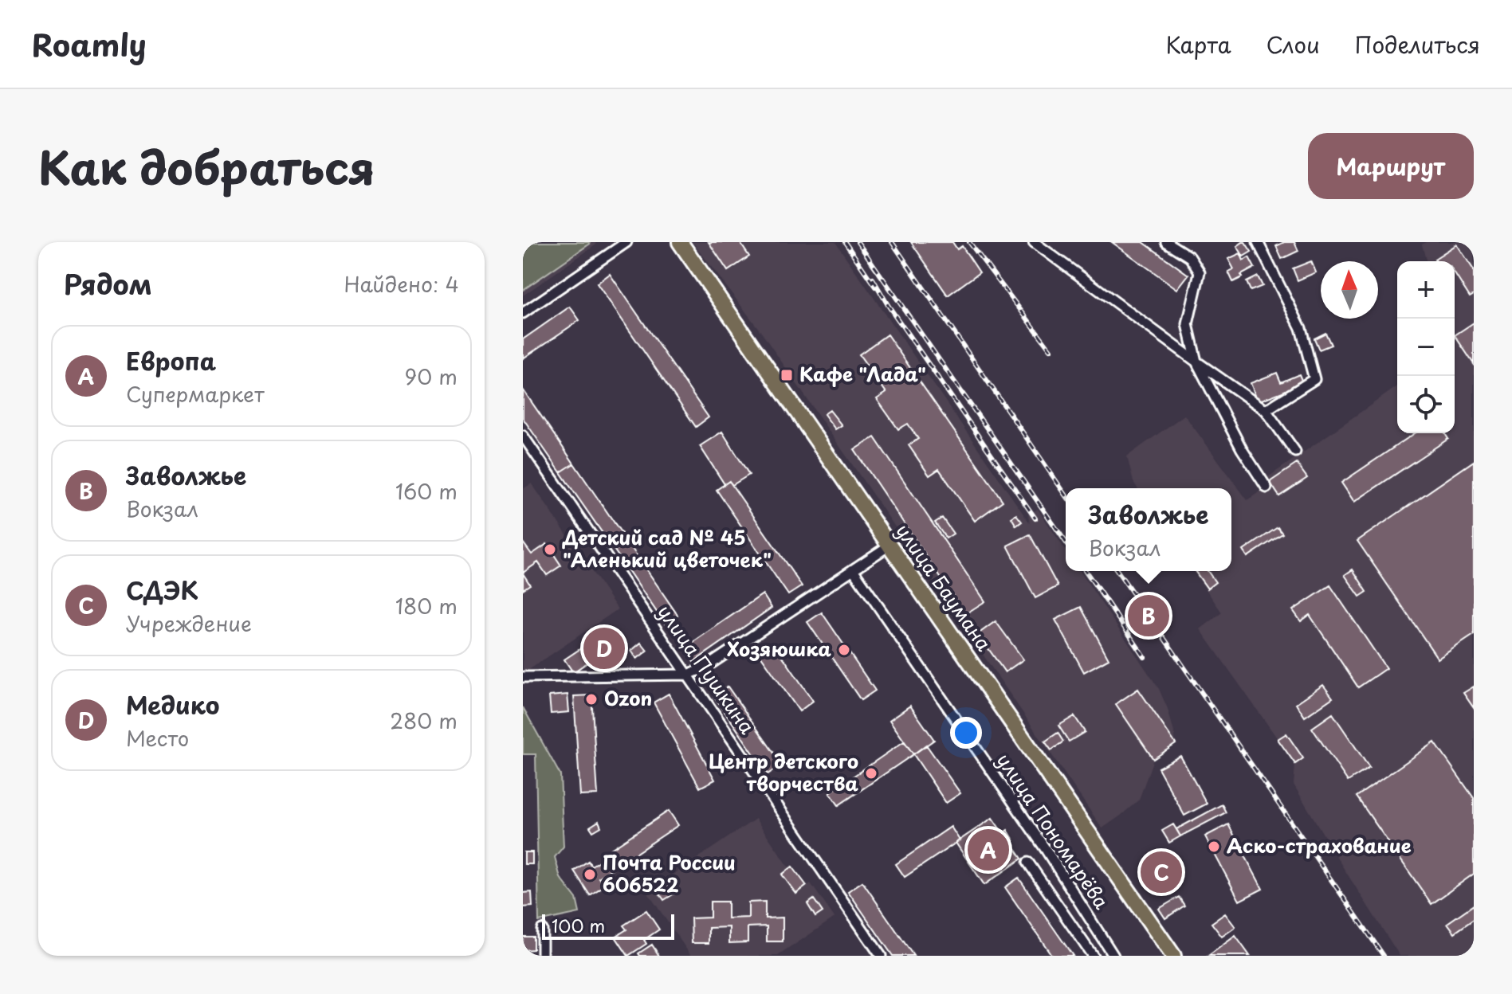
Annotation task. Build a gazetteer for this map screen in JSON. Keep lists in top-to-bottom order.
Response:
{
  "streets": {
    "main road": ["улица Баумана"],
    "street": ["улица Пушкина", "улица Пономарёва"]
  },
  "places": {
    "transit": ["Кафе \"Лада\""],
    "other": [
      "Детский сад № 45 \"Аленький цветочек\"",
      "Хозяюшка",
      "Ozon",
      "Центр детского творчества",
      "Аско-страхование",
      "Почта России 606522"
    ]
  },
  "scale_bar": "100 m",
  "north": "top",
  "page": {
    "header": "Roamly",
    "nav": ["Карта", "Слои", "Поделиться"],
    "title": "Как добраться",
    "buttons": "Маршрут",
    "heading": ["Рядом", "Найдено: 4"],
    "map_buttons": ["+", "−"],
    "list": [
      {
        "mark": "A",
        "name": "Европа",
        "note": "Супермаркет",
        "value": "90 m"
      },
      {
        "mark": "B",
        "name": "Заволжье",
        "note": "Вокзал",
        "value": "160 m"
      },
      {
        "mark": "C",
        "name": "СДЭК",
        "note": "Учреждение",
        "value": "180 m"
      },
      {
        "mark": "D",
        "name": "Медико",
        "note": "Место",
        "value": "280 m"
      }
    ],
    "popup": ["Заволжье", "Вокзал"],
    "pins": [
      "B",
      "D",
      "A",
      "C"
    ],
    "scale": "100 m"
  }
}
